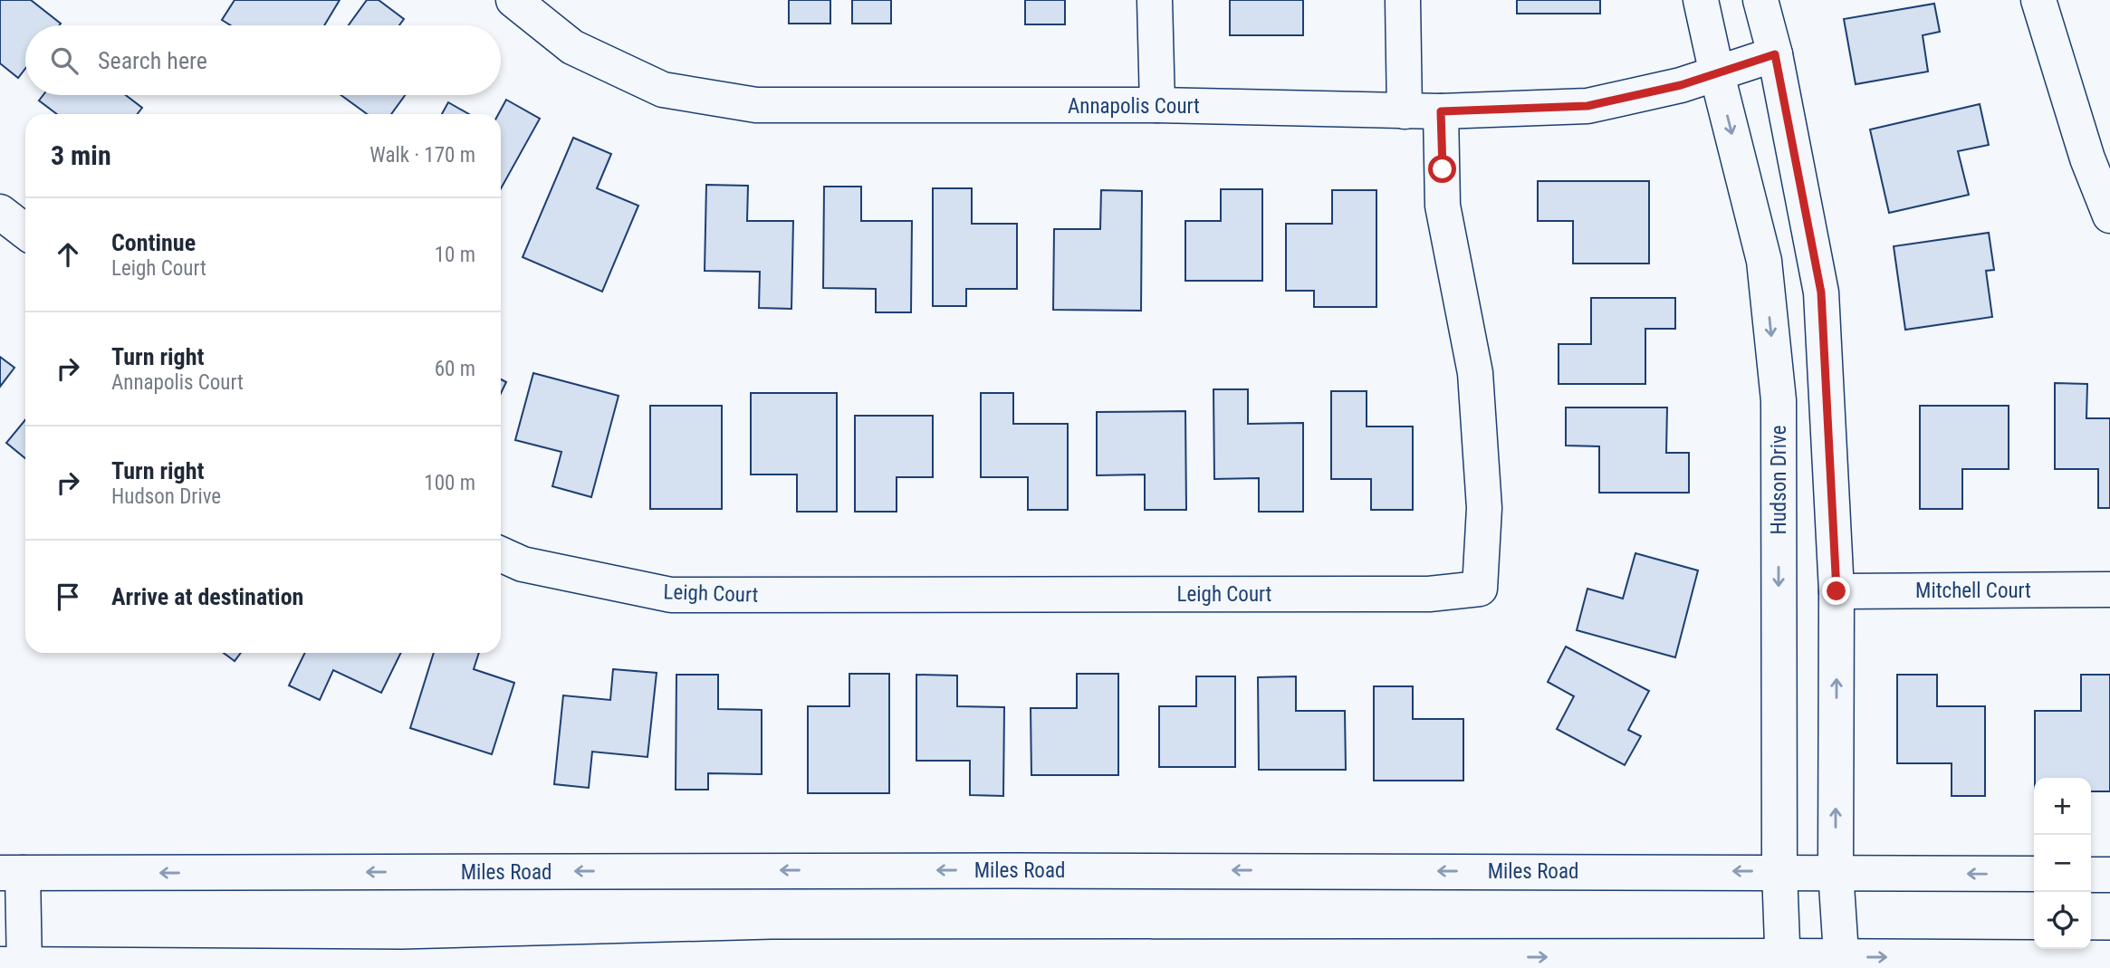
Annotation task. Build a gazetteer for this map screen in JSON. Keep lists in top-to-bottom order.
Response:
{
  "streets": {
    "street": [
      "Annapolis Court",
      "Hudson Drive",
      "Mitchell Court",
      "Leigh Court",
      "Miles Road"
    ]
  },
  "crossings": [
    ["Annapolis Court", "Hudson Drive"],
    ["Annapolis Court", "Leigh Court"],
    ["Hudson Drive", "Miles Road"]
  ],
  "page": {
    "search": "Search here",
    "heading": ["3 min", "Walk · 170 m"],
    "list": [
      ["Continue", "Leigh Court", "10 m"],
      ["Turn right", "Annapolis Court", "60 m"],
      ["Turn right", "Hudson Drive", "100 m"],
      "Arrive at destination"
    ],
    "map_buttons": ["+", "−"]
  }
}
